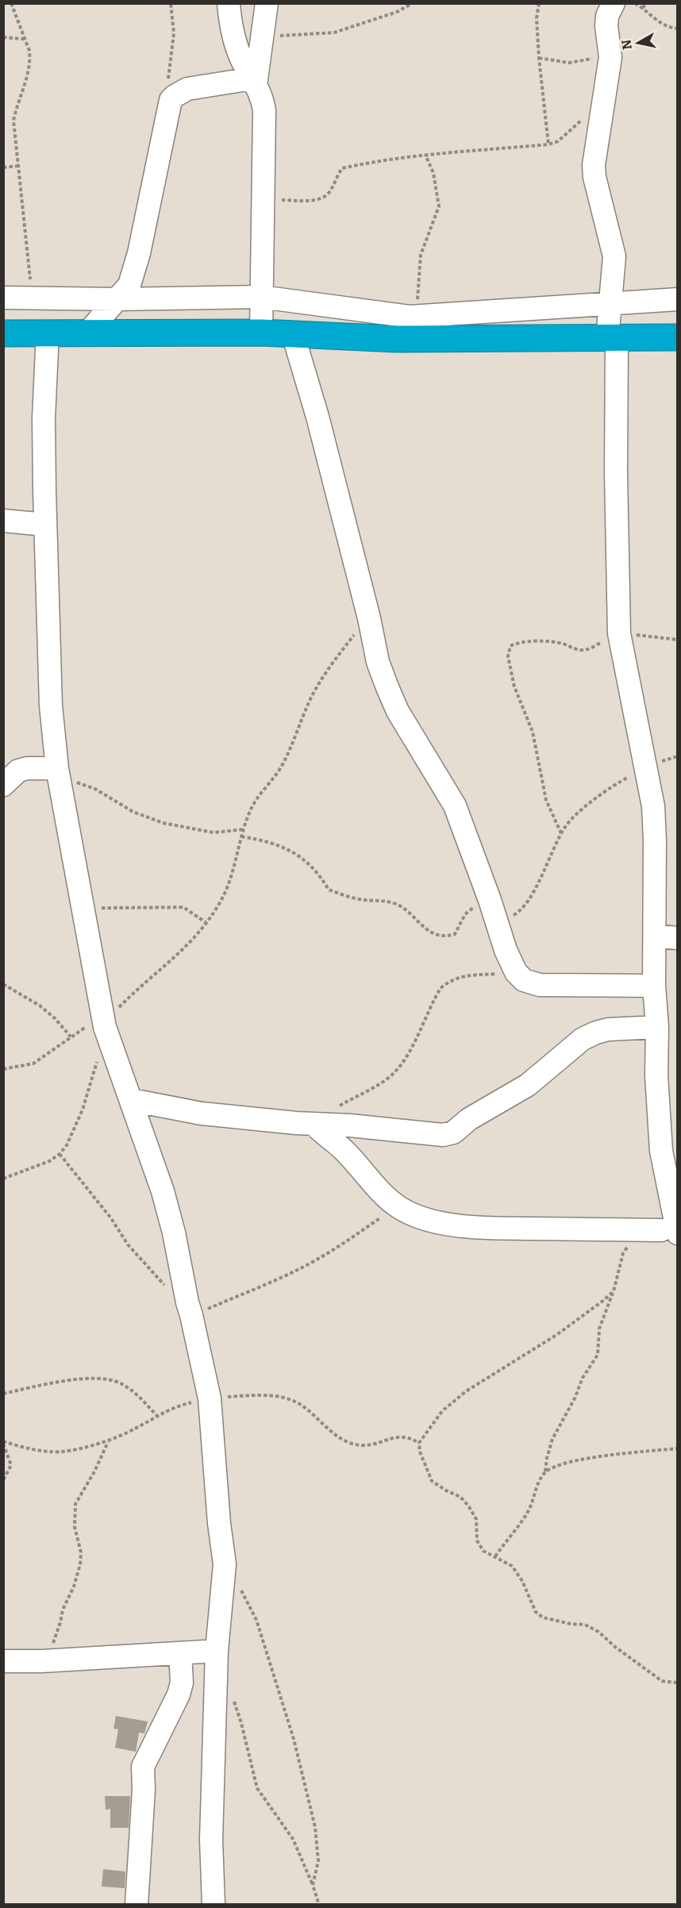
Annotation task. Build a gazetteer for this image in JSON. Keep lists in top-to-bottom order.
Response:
{
  "north": "left"
}
